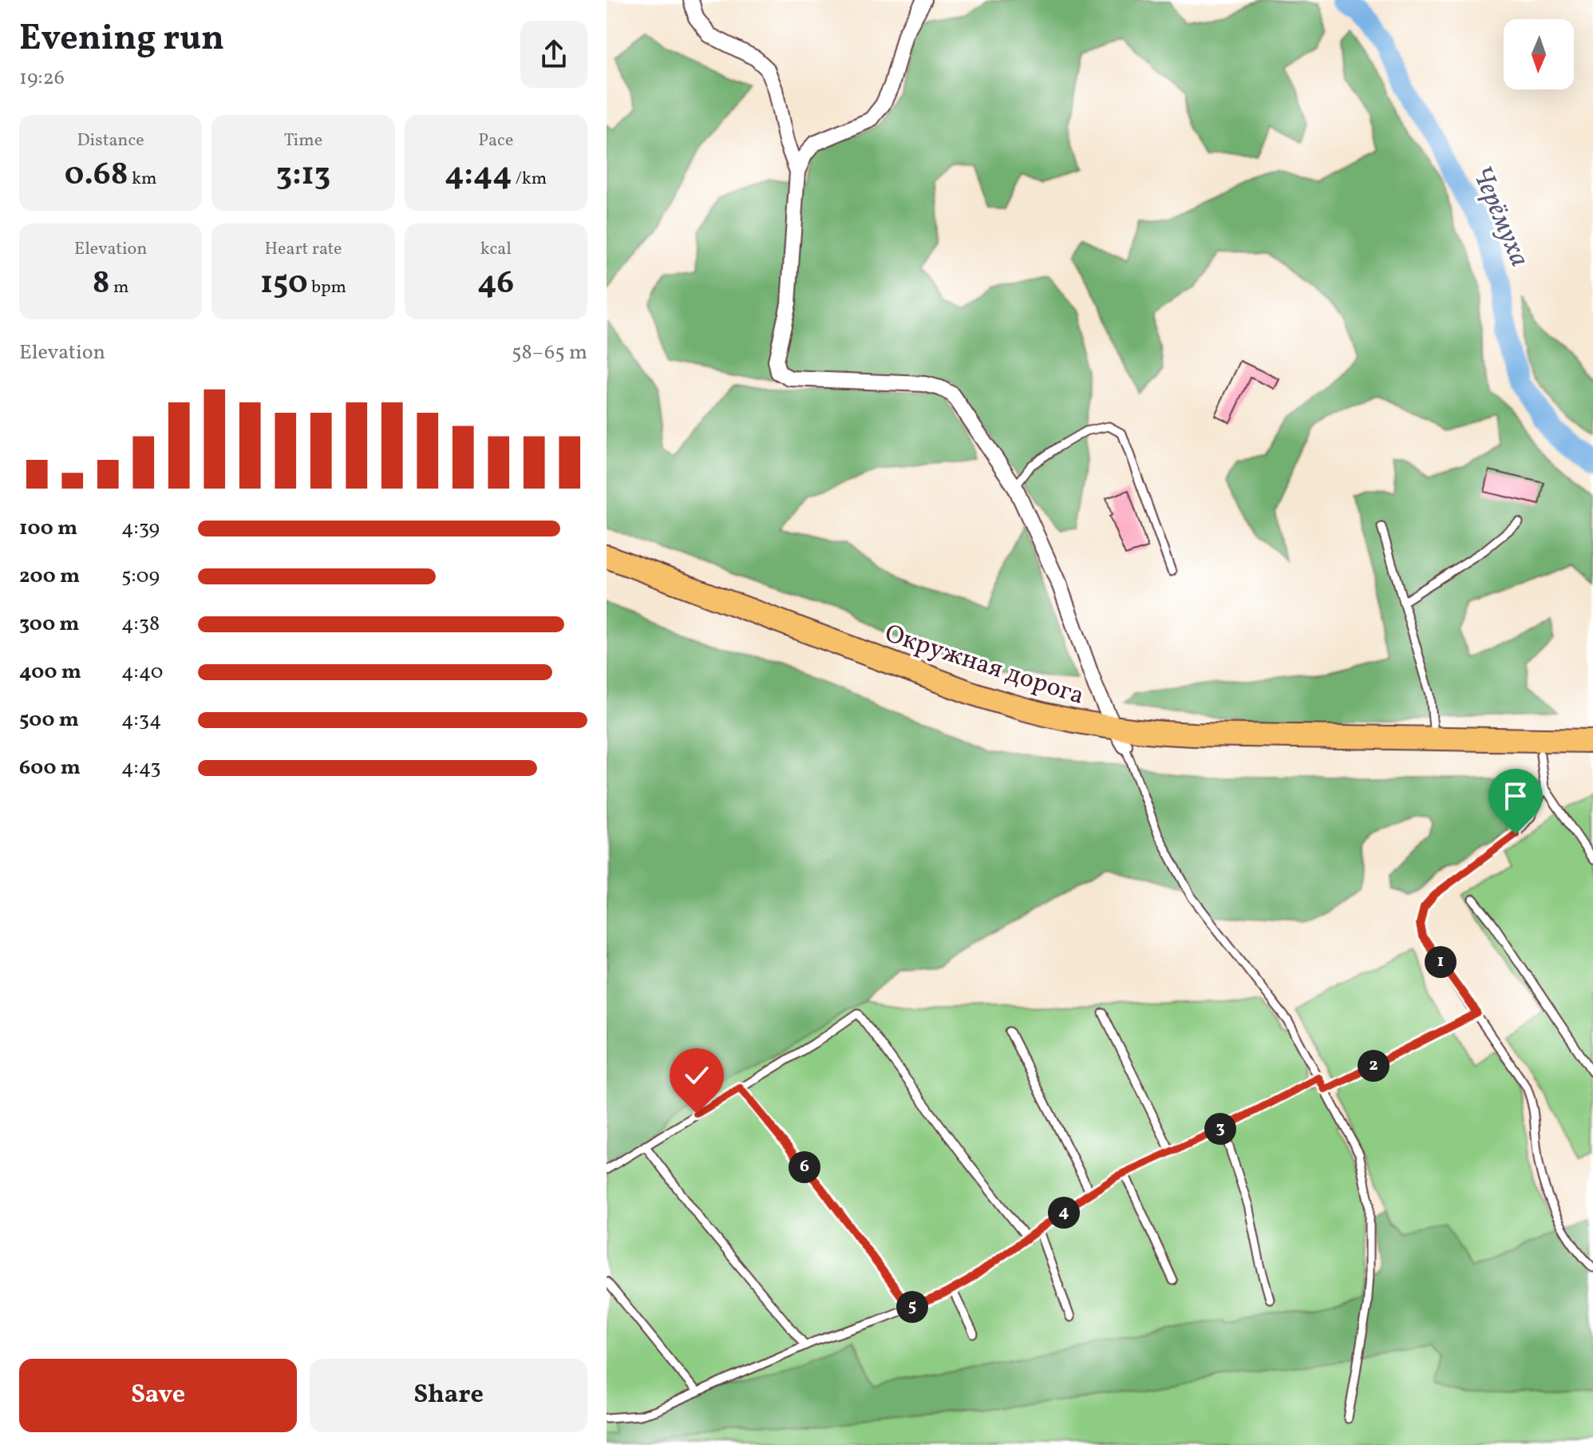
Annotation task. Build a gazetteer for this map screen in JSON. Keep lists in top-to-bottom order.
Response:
{
  "streets": {
    "main road": ["Окружная дорога"]
  },
  "water": ["Черёмуха"],
  "north": "bottom",
  "page": {
    "heading": ["Evening run", "19:26"],
    "stats": [
      ["Distance", "0.68 km"],
      ["Time", "3:13"],
      ["Pace", "4:44 /km"],
      ["Elevation", "8 m"],
      ["Heart rate", "150 bpm"],
      ["kcal", "46"]
    ],
    "chart": ["Elevation", "58–65 m"],
    "list": [
      {
        "name": "100 m",
        "note": "4:39"
      },
      {
        "name": "200 m",
        "note": "5:09"
      },
      {
        "name": "300 m",
        "note": "4:38"
      },
      {
        "name": "400 m",
        "note": "4:40"
      },
      {
        "name": "500 m",
        "note": "4:34"
      },
      {
        "name": "600 m",
        "note": "4:43"
      }
    ],
    "pins": [
      "1",
      "2",
      "3",
      "6",
      "4",
      "5"
    ],
    "buttons": ["Save", "Share"]
  }
}
